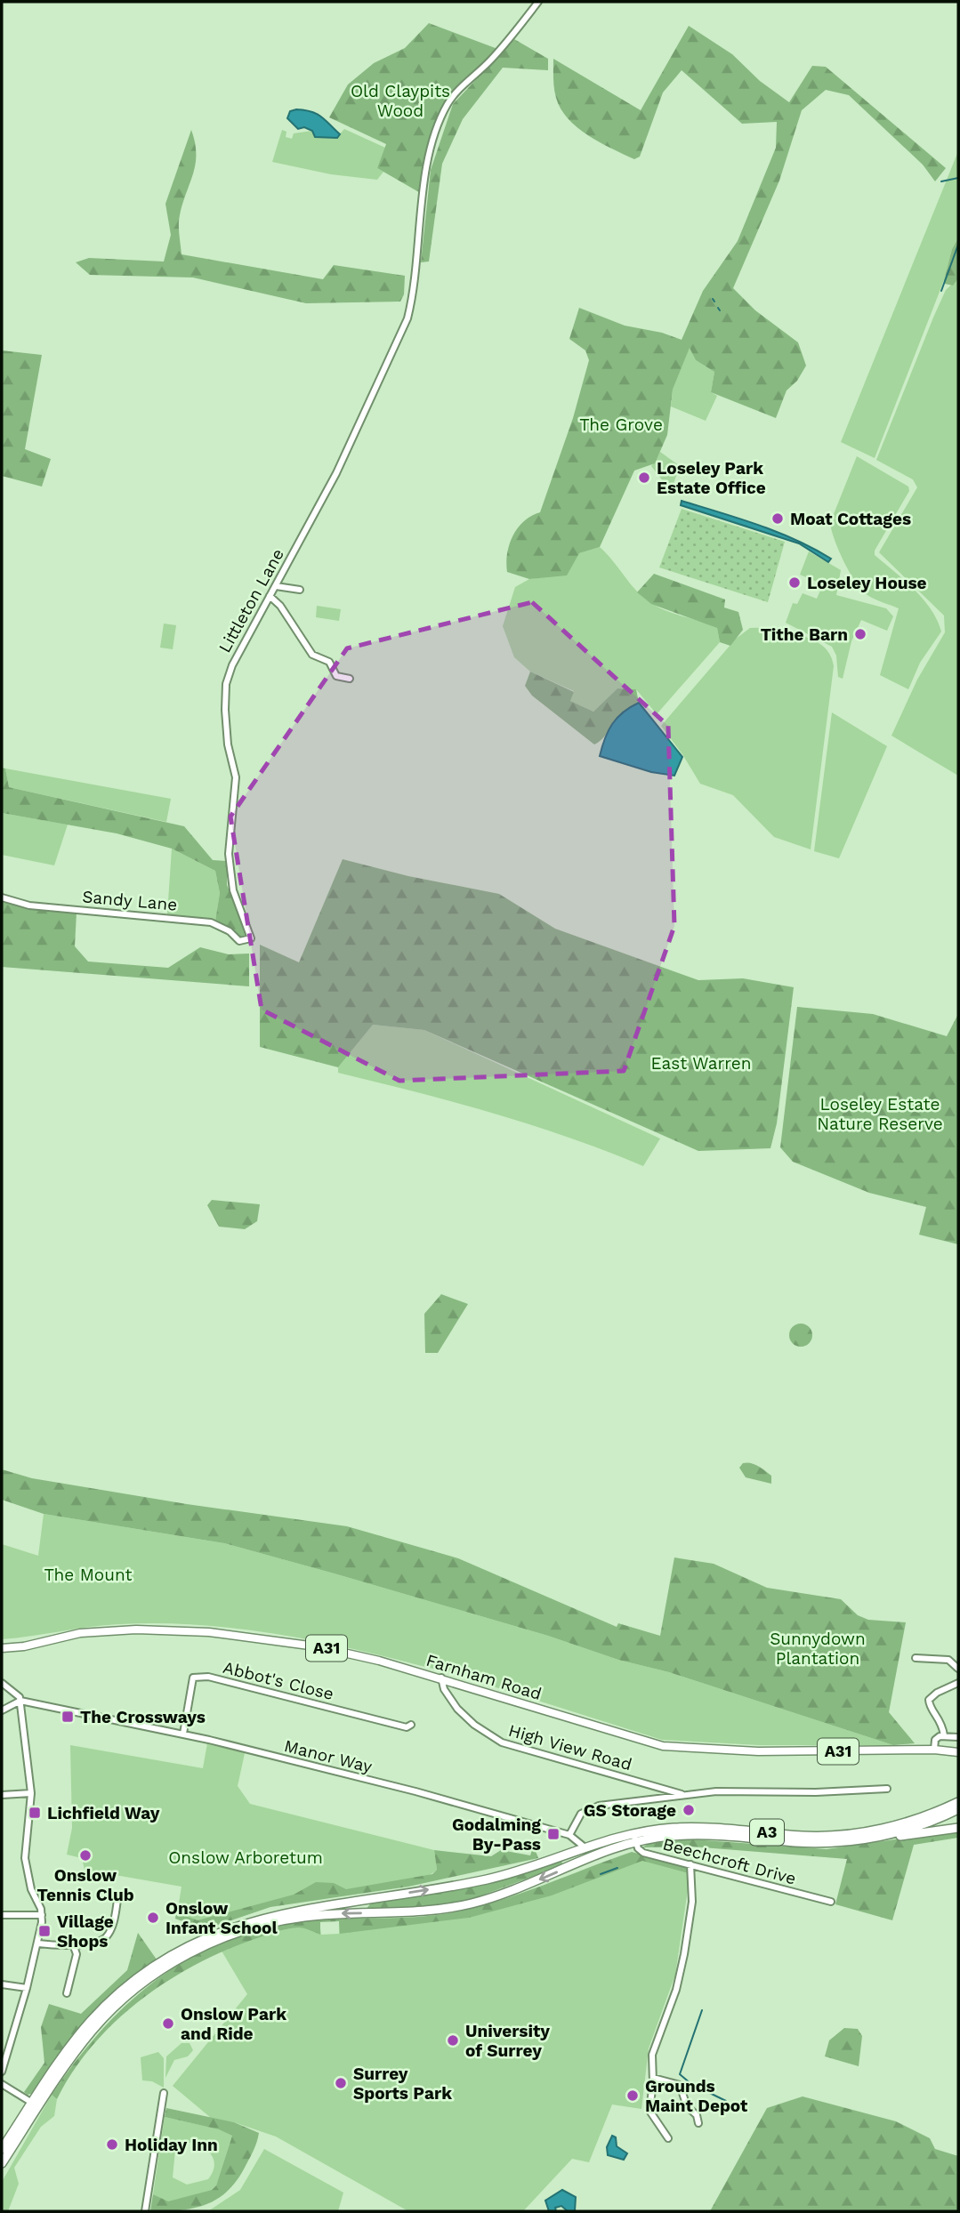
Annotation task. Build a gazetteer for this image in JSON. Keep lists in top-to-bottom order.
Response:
{
  "streets": {
    "highway": ["A3"],
    "main road": ["A31", "Farnham Road"],
    "street": [
      "Littleton Lane",
      "Sandy Lane",
      "Abbot's Close",
      "High View Road",
      "Manor Way",
      "Beechcroft Drive"
    ]
  },
  "crossings": [
    ["Littleton Lane", "Sandy Lane"],
    ["Farnham Road", "High View Road"],
    ["Abbot's Close", "Manor Way"],
    ["High View Road", "Manor Way"],
    ["Manor Way", "A3"],
    ["A3", "Beechcroft Drive"]
  ],
  "parks": [
    "Old Claypits Wood",
    "The Grove",
    "East Warren",
    "Loseley Estate Nature Reserve",
    "The Mount",
    "Sunnydown Plantation",
    "Onslow Arboretum"
  ],
  "places": {
    "other": [
      "Loseley Park Estate Office",
      "Moat Cottages",
      "Loseley House",
      "Tithe Barn",
      "GS Storage",
      "Onslow Tennis Club",
      "Onslow Infant School",
      "Onslow Park and Ride",
      "University of Surrey",
      "Surrey Sports Park",
      "Grounds Maint Depot",
      "Holiday Inn"
    ],
    "transit": [
      "The Crossways",
      "Lichfield Way",
      "Godalming By-Pass",
      "Village Shops"
    ]
  }
}
